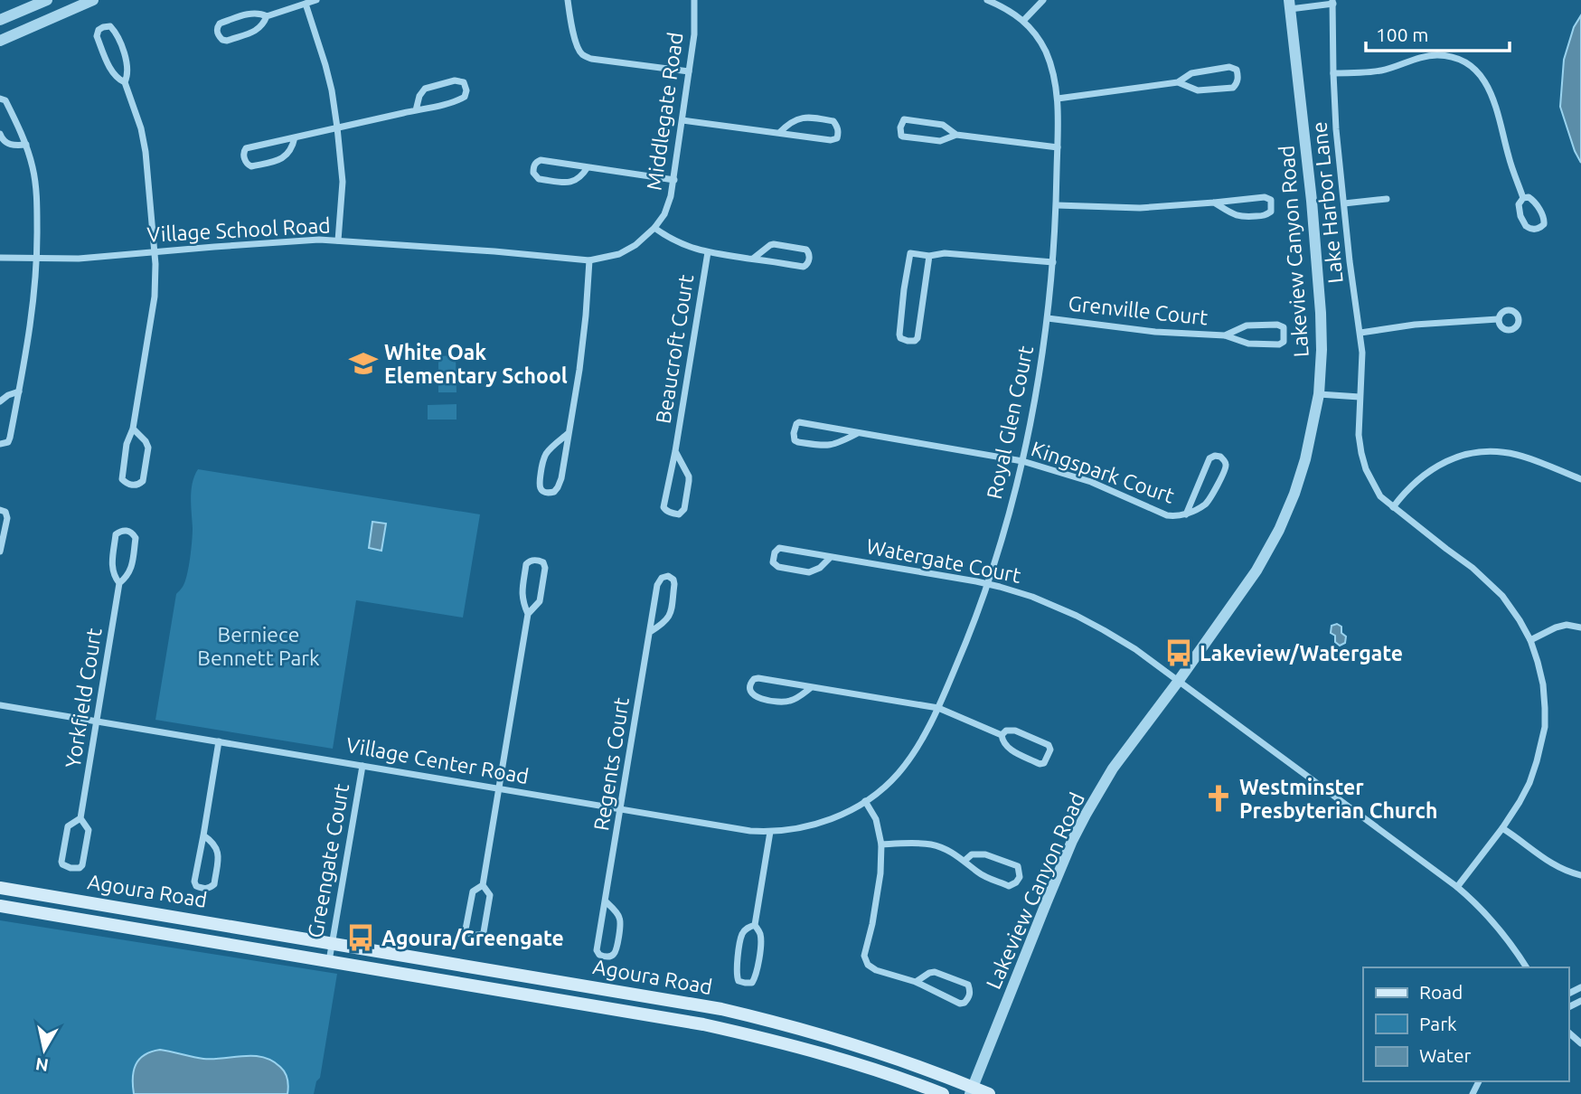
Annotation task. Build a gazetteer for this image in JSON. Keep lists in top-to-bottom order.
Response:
{
  "streets": {
    "main road": ["Agoura Road"],
    "street": [
      "Middlegate Road",
      "Lake Harbor Lane",
      "Village School Road",
      "Lakeview Canyon Road",
      "Grenville Court",
      "Beaucroft Court",
      "Royal Glen Court",
      "Kingspark Court",
      "Watergate Court",
      "Yorkfield Court",
      "Village Center Road",
      "Regents Court",
      "Greengate Court"
    ]
  },
  "crossings": [
    ["Middlegate Road", "Village School Road"],
    ["Lake Harbor Lane", "Lakeview Canyon Road"],
    ["Lake Harbor Lane", "Watergate Court"],
    ["Lakeview Canyon Road", "Watergate Court"],
    ["Lakeview Canyon Road", "Agoura Road"],
    ["Grenville Court", "Royal Glen Court"],
    ["Royal Glen Court", "Kingspark Court"],
    ["Royal Glen Court", "Watergate Court"],
    ["Royal Glen Court", "Village Center Road"],
    ["Yorkfield Court", "Village Center Road"],
    ["Village Center Road", "Regents Court"],
    ["Village Center Road", "Greengate Court"],
    ["Greengate Court", "Agoura Road"]
  ],
  "parks": ["Berniece Bennett Park"],
  "places": {
    "school or university": ["White Oak Elementary School"],
    "bus stop": ["Lakeview/Watergate", "Agoura/Greengate"],
    "church": ["Westminster Presbyterian Church"]
  },
  "legend": ["Road", "Park", "Water"],
  "scale_bar": "100 m",
  "north": "bottom"
}
